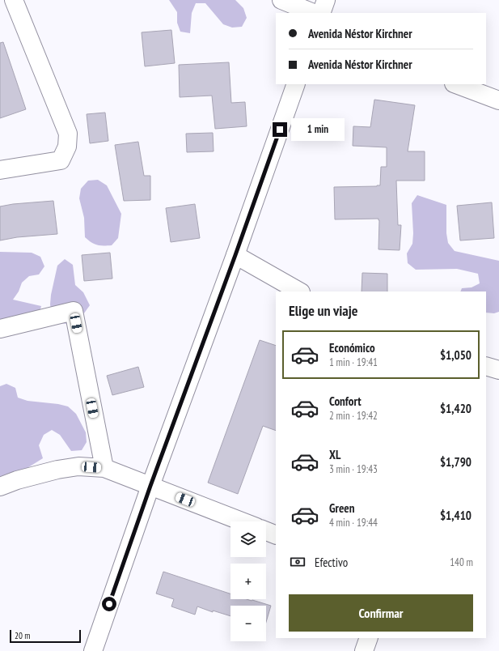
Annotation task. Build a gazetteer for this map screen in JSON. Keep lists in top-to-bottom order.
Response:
{
  "scale_bar": "20 m",
  "page": {
    "banner": ["Avenida Néstor Kirchner", "Avenida Néstor Kirchner"],
    "bubble": "1 min",
    "heading": "Elige un viaje",
    "list": [
      {
        "name": "Económico",
        "note": "1 min · 19:41",
        "value": "$1,050"
      },
      {
        "name": "Confort",
        "note": "2 min · 19:42",
        "value": "$1,420"
      },
      {
        "name": "XL",
        "note": "3 min · 19:43",
        "value": "$1,790"
      },
      {
        "name": "Green",
        "note": "4 min · 19:44",
        "value": "$1,410"
      }
    ],
    "map_buttons": ["+", "−"],
    "pay": ["Efectivo", "140 m"],
    "buttons": "Confirmar",
    "scale": "20 m"
  }
}
